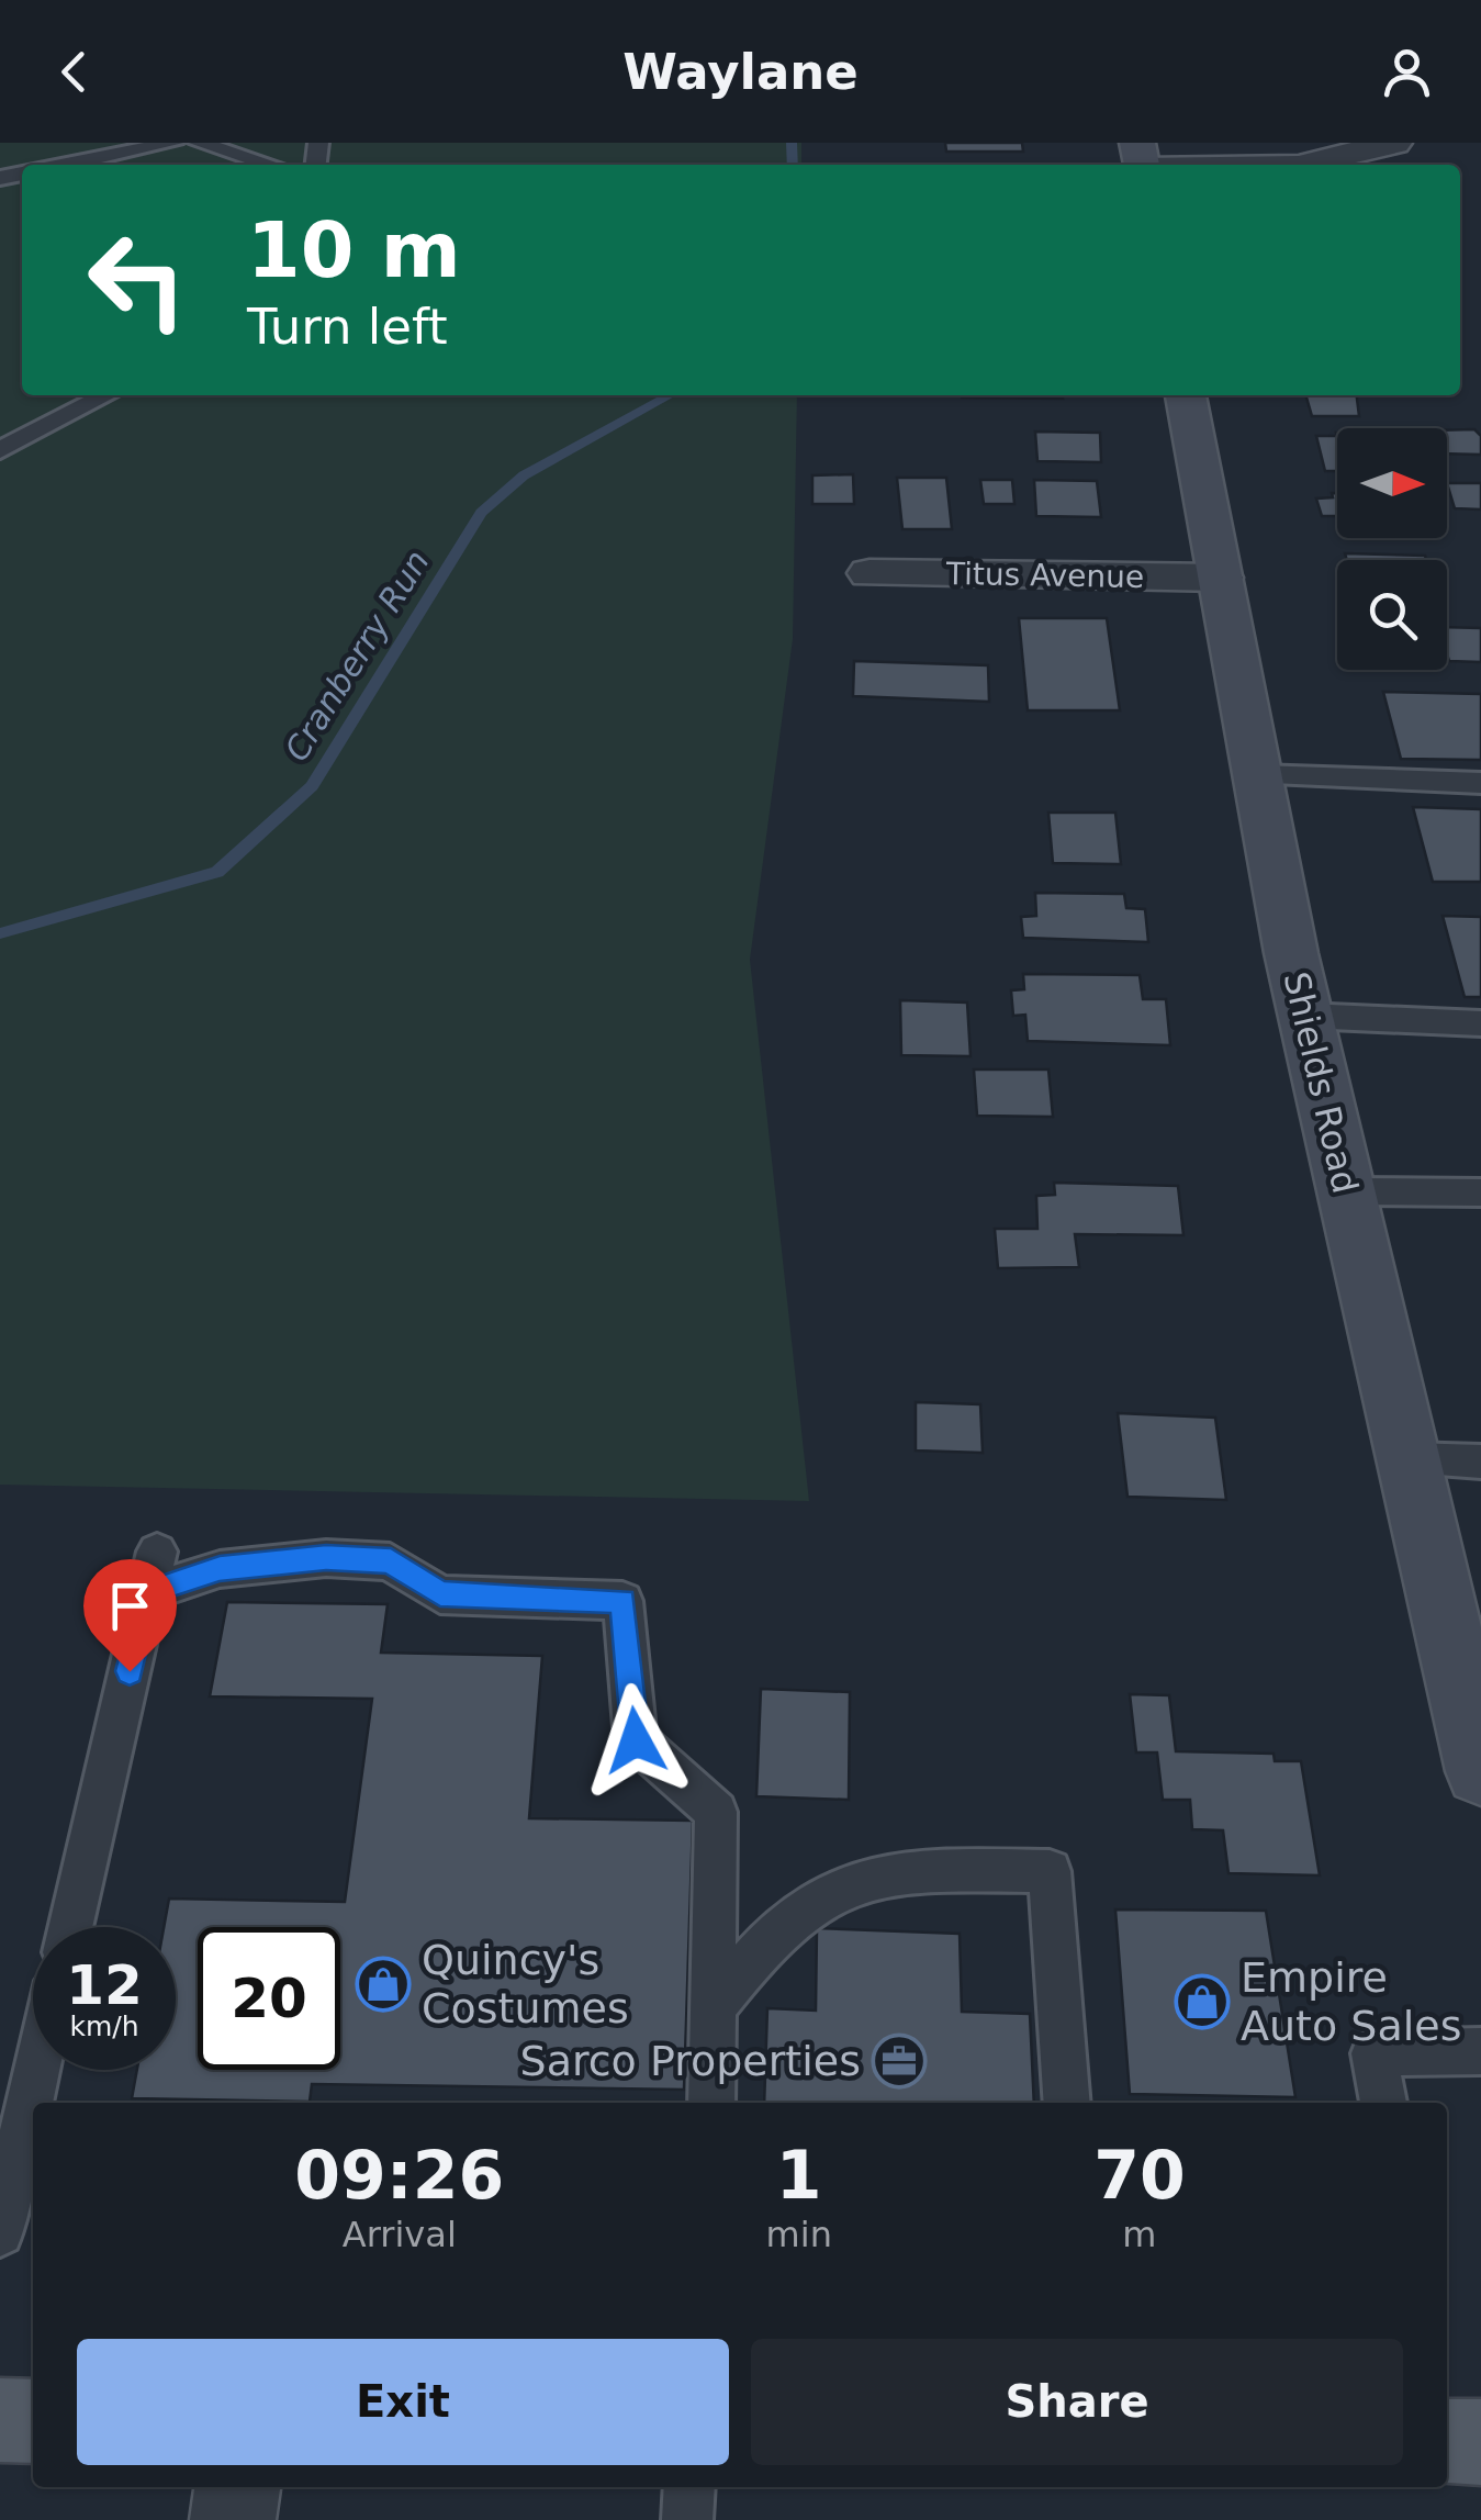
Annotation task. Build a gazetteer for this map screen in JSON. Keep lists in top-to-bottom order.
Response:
{
  "streets": {
    "main road": ["Shields Road"],
    "street": ["Titus Avenue"]
  },
  "crossings": [
    ["Titus Avenue", "Shields Road"]
  ],
  "water": ["Cranberry Run"],
  "places": {
    "shop": ["Quincy's Costumes", "Empire Auto Sales"],
    "office": ["Sarco Properties"]
  },
  "north": "right",
  "page": {
    "header": "Waylane",
    "turn": ["10 m", "Turn left"],
    "speed": "12 km/h",
    "limit": "20",
    "eta": [
      "09:26",
      "Arrival",
      "1",
      "min",
      "70",
      "m"
    ],
    "buttons": ["Exit", "Share"]
  }
}
